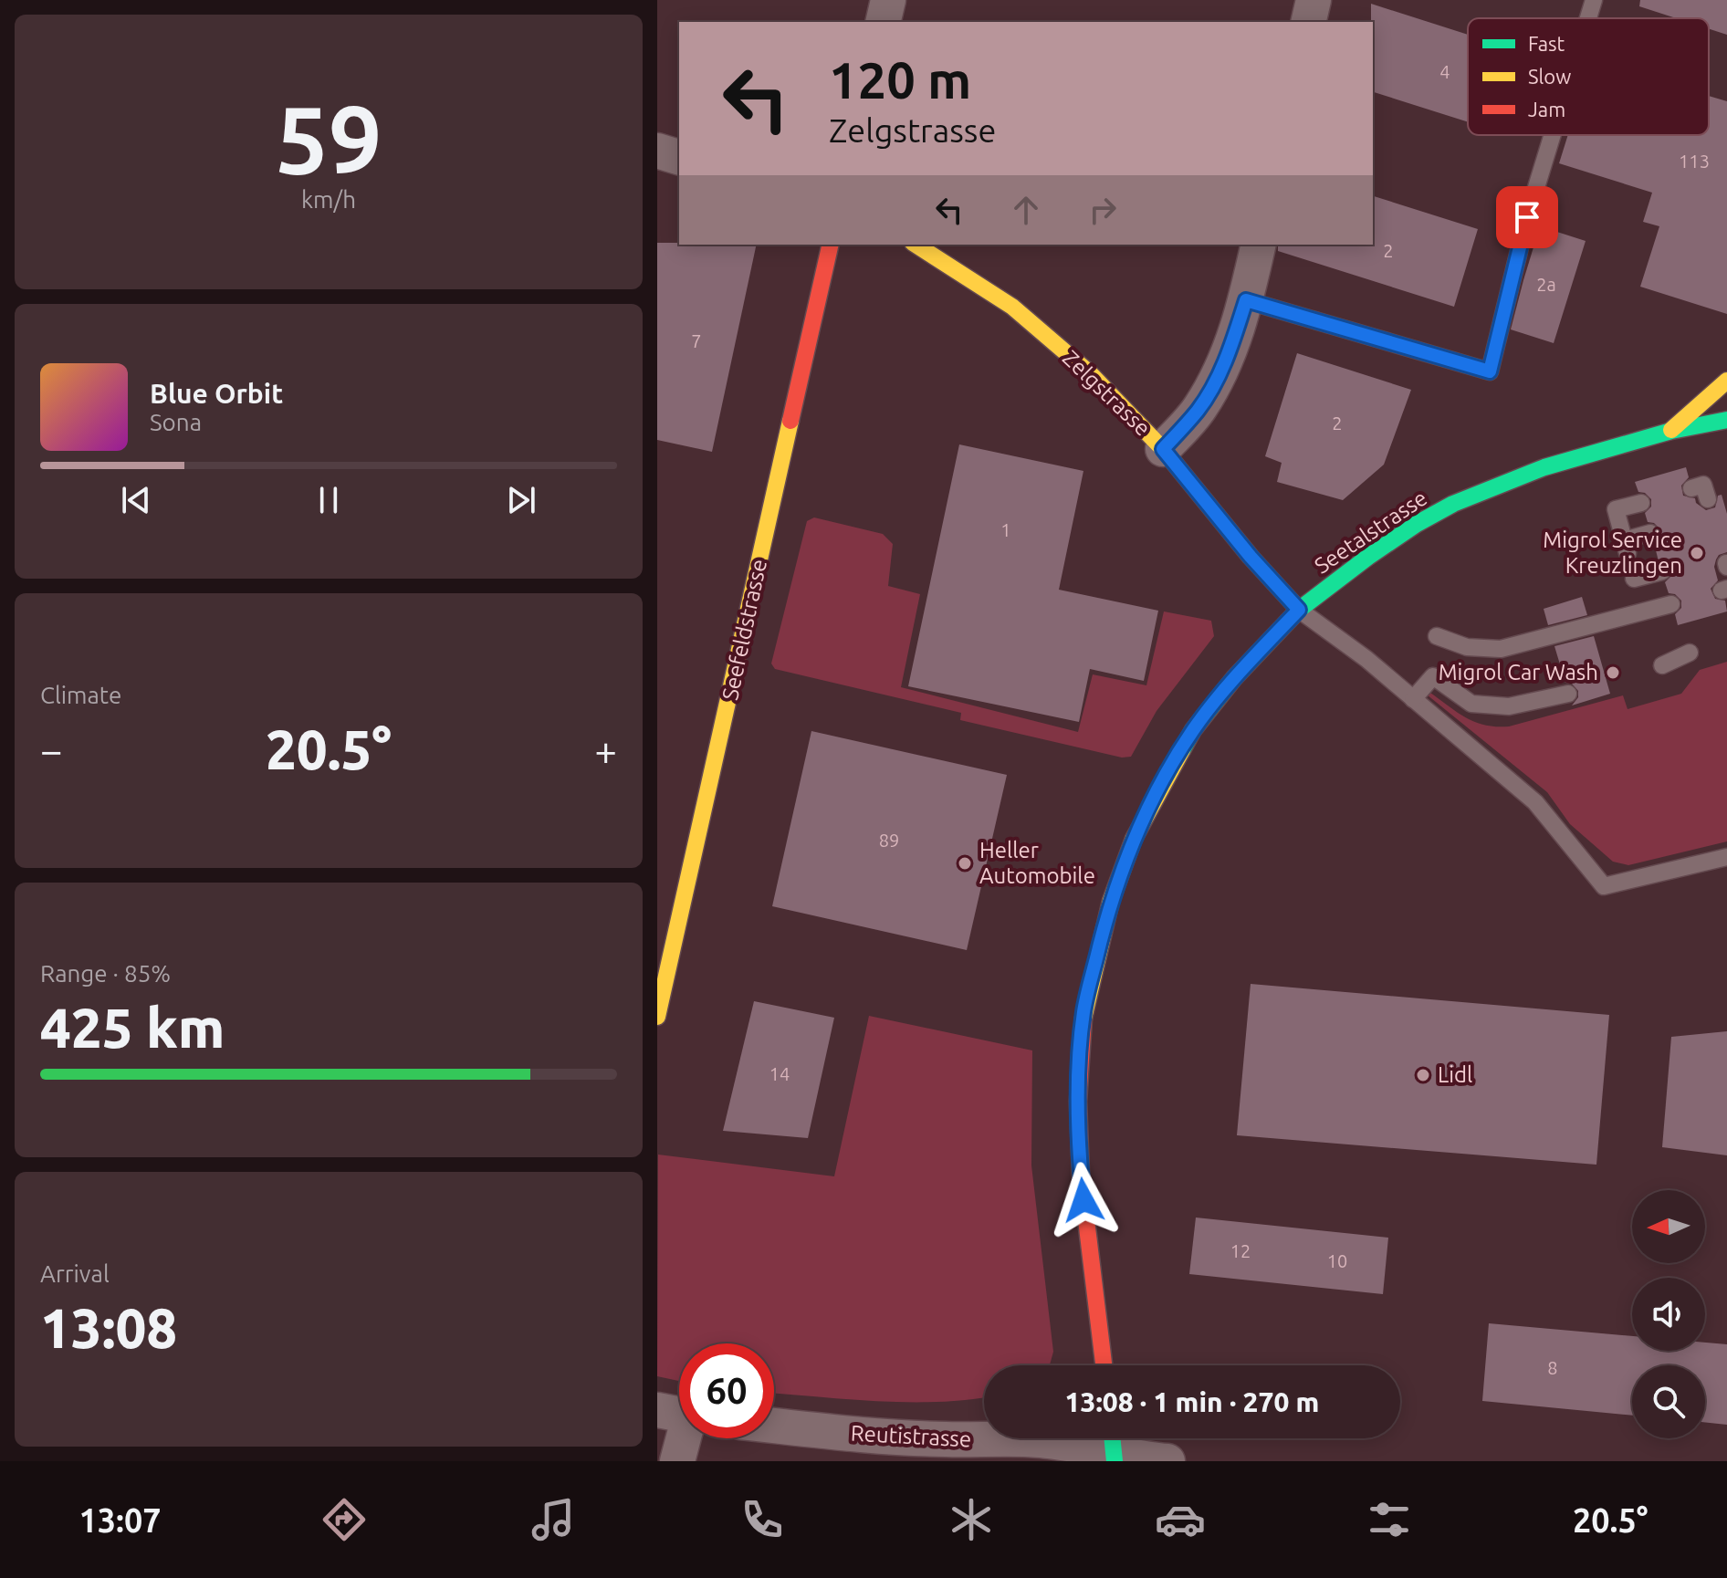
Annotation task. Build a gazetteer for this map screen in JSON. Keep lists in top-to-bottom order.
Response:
{
  "streets": {
    "main road": ["Zelgstrasse", "Seetalstrasse", "Seefeldstrasse"],
    "street": ["Reutistrasse"]
  },
  "crossings": [
    ["Zelgstrasse", "Seetalstrasse"]
  ],
  "places": [
    "Migrol Service Kreuzlingen",
    "Migrol Car Wash",
    "Heller Automobile",
    "Lidl"
  ],
  "house_numbers": [
    "4",
    "113",
    "2",
    "2a",
    "7",
    "2",
    "1",
    "89",
    "14",
    "12",
    "10",
    "8"
  ],
  "legend": ["Fast", "Slow", "Jam"],
  "north": "left",
  "page": {
    "tile": [
      ["59", "km/h"],
      "Climate",
      ["Range · 85%", "425 km"],
      ["Arrival", "13:08"]
    ],
    "turn": ["120 m", "Zelgstrasse"],
    "song": ["Blue Orbit", "Sona"],
    "heat": ["−", "20.5°", "+"],
    "limit": "60",
    "trip": "13:08 · 1 min · 270 m",
    "tabs": ["13:07", "20.5°"]
  }
}
